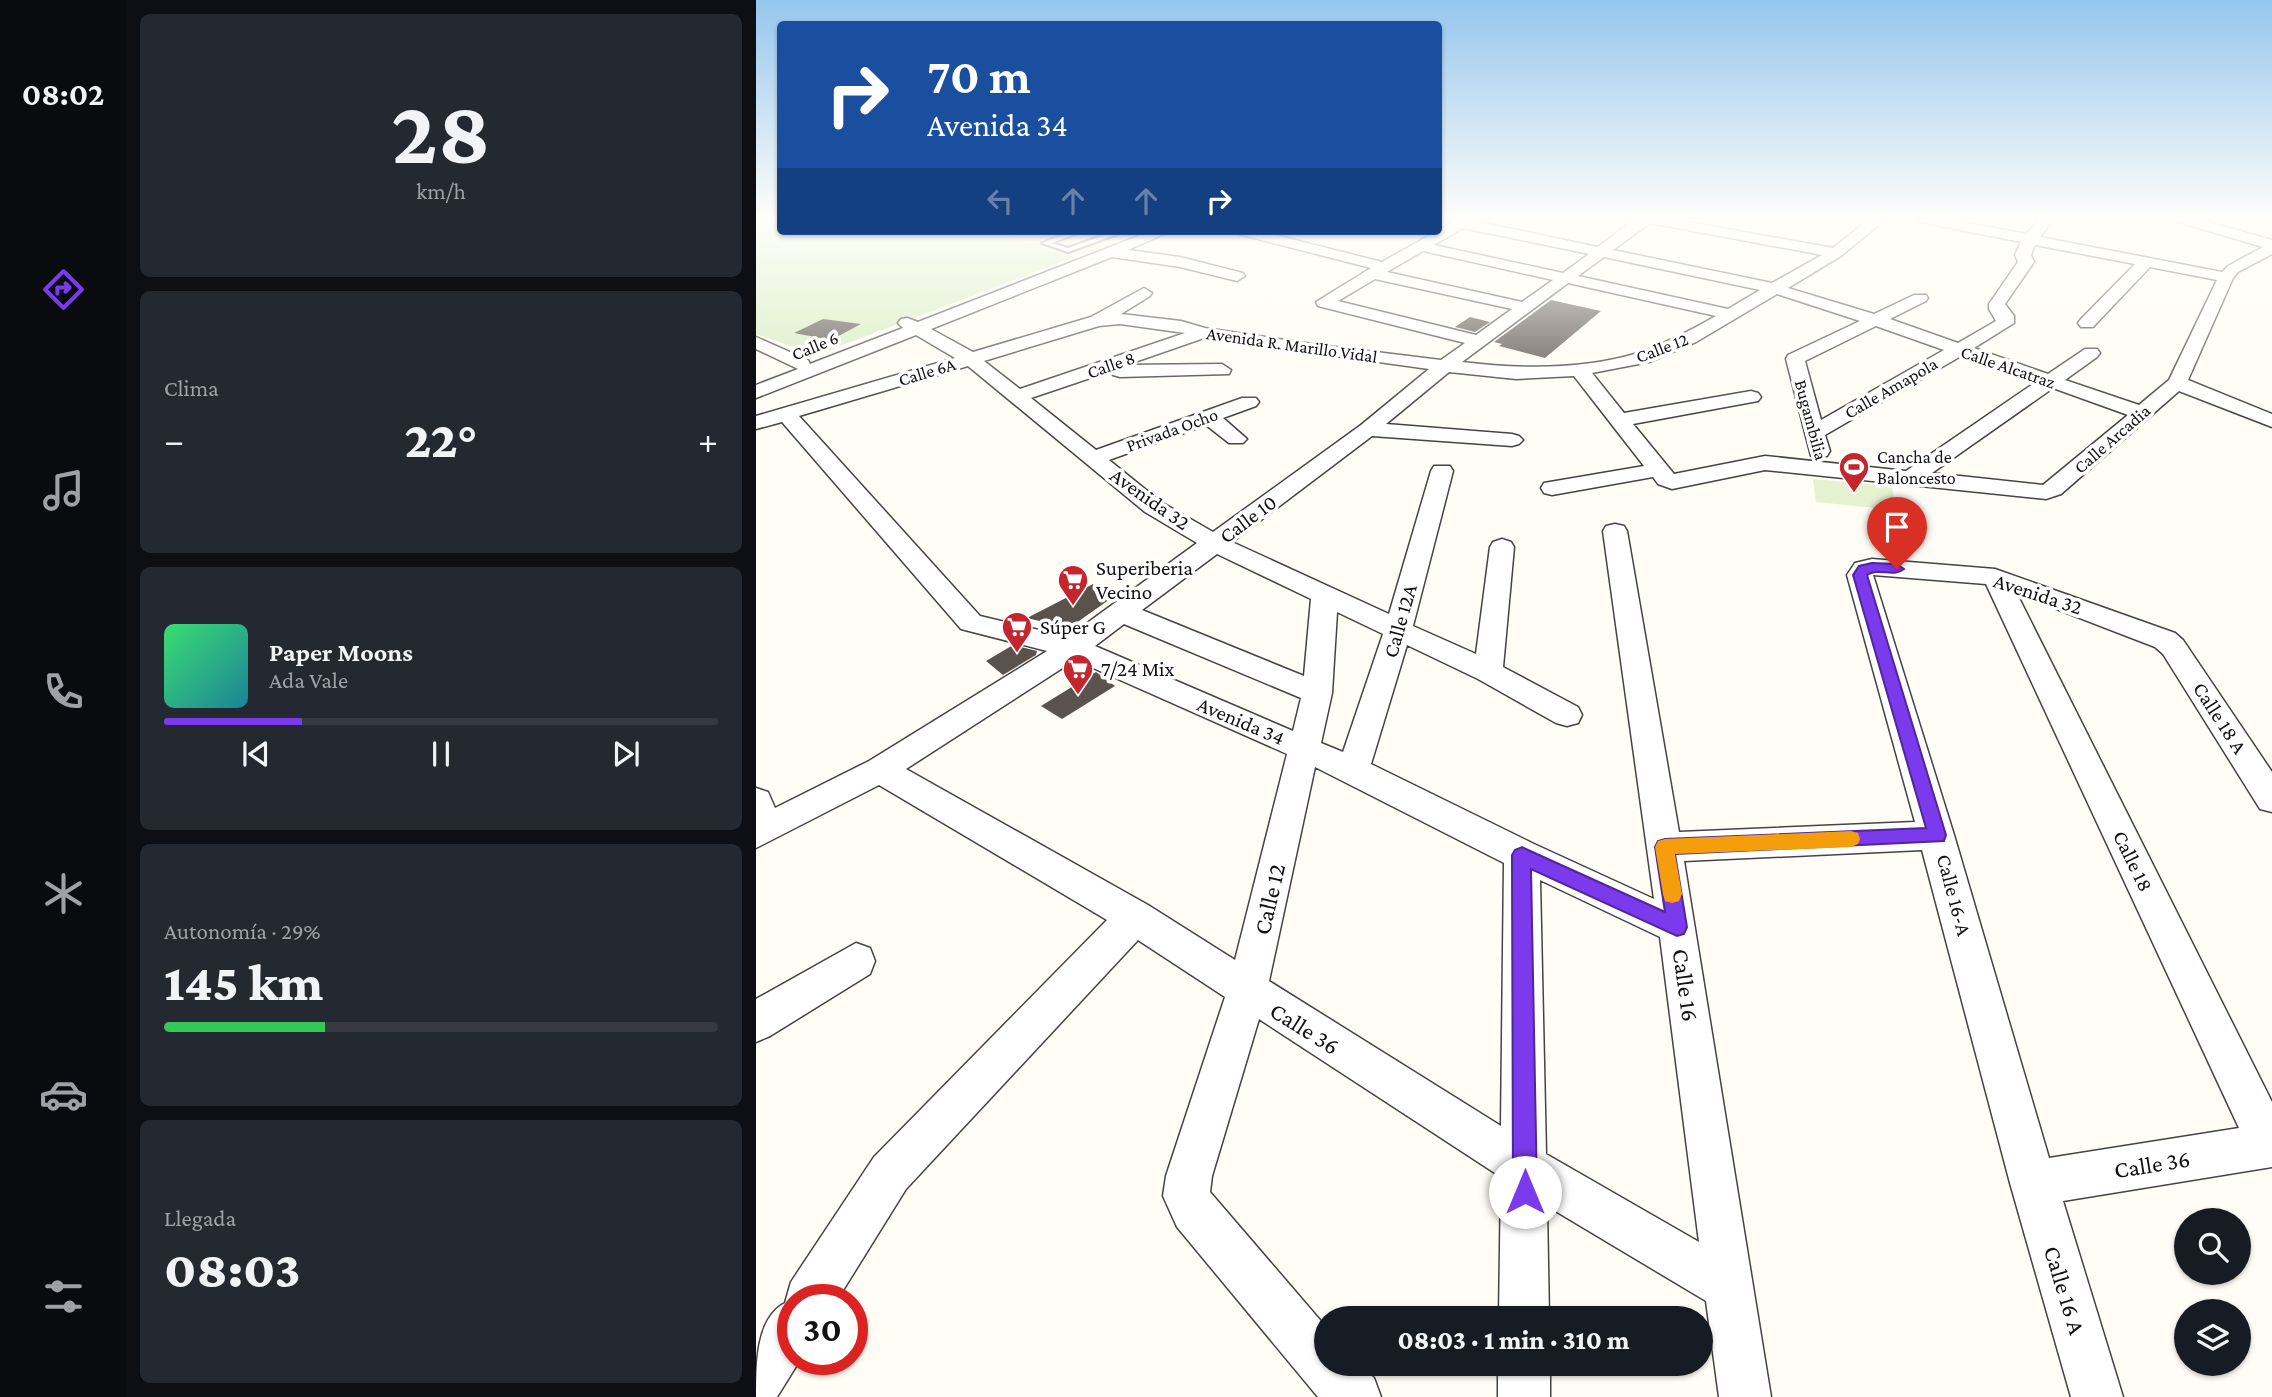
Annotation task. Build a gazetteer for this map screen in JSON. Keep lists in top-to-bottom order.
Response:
{
  "streets": {
    "street": [
      "Avenida R. Marillo Vidal",
      "Calle 6",
      "Calle 12",
      "Calle 8",
      "Calle Alcatraz",
      "Calle 6A",
      "Calle Amapola",
      "Bugambilia",
      "Privada Ocho",
      "Calle Arcadia",
      "Avenida 32",
      "Calle 10",
      "Calle 12A",
      "Calle 18 A",
      "Avenida 34",
      "Calle 18",
      "Calle 16-A",
      "Calle 16",
      "Calle 36",
      "Calle 16 A"
    ]
  },
  "crossings": [
    ["Avenida R. Marillo Vidal", "Calle 12"],
    ["Avenida R. Marillo Vidal", "Calle 8"],
    ["Avenida R. Marillo Vidal", "Calle 6A"],
    ["Avenida R. Marillo Vidal", "Calle 10"],
    ["Calle 6", "Avenida 32"],
    ["Calle 12", "Calle Alcatraz"],
    ["Calle 12", "Avenida 32"],
    ["Calle 12", "Calle 10"],
    ["Calle 12", "Avenida 34"],
    ["Calle 12", "Calle 36"],
    ["Calle 8", "Avenida 32"],
    ["Calle Alcatraz", "Calle Amapola"],
    ["Calle Alcatraz", "Calle Arcadia"],
    ["Calle 6A", "Avenida 32"],
    ["Calle 6A", "Avenida 34"],
    ["Calle Amapola", "Bugambilia"],
    ["Bugambilia", "Calle Arcadia"],
    ["Privada Ocho", "Avenida 32"],
    ["Avenida 32", "Calle 10"],
    ["Avenida 32", "Calle 12A"],
    ["Avenida 32", "Calle 18 A"],
    ["Avenida 32", "Calle 18"],
    ["Avenida 32", "Calle 16-A"],
    ["Calle 10", "Avenida 34"],
    ["Calle 10", "Calle 36"],
    ["Calle 12A", "Avenida 34"],
    ["Avenida 34", "Calle 16"],
    ["Calle 18", "Calle 36"],
    ["Calle 16-A", "Calle 36"],
    ["Calle 16-A", "Calle 16 A"],
    ["Calle 16", "Calle 36"],
    ["Calle 36", "Calle 16 A"]
  ],
  "places": {
    "sports": ["Cancha de Baloncesto"],
    "supermarket": ["Superiberia Vecino", "Súper G", "7/24 Mix"]
  },
  "page": {
    "tabs": "08:02",
    "tile": [
      ["28", "km/h"],
      "Clima",
      ["Autonomía · 29%", "145 km"],
      ["Llegada", "08:03"]
    ],
    "turn": ["70 m", "Avenida 34"],
    "heat": ["−", "22°", "+"],
    "song": ["Paper Moons", "Ada Vale"],
    "limit": "30",
    "trip": "08:03 · 1 min · 310 m"
  }
}
